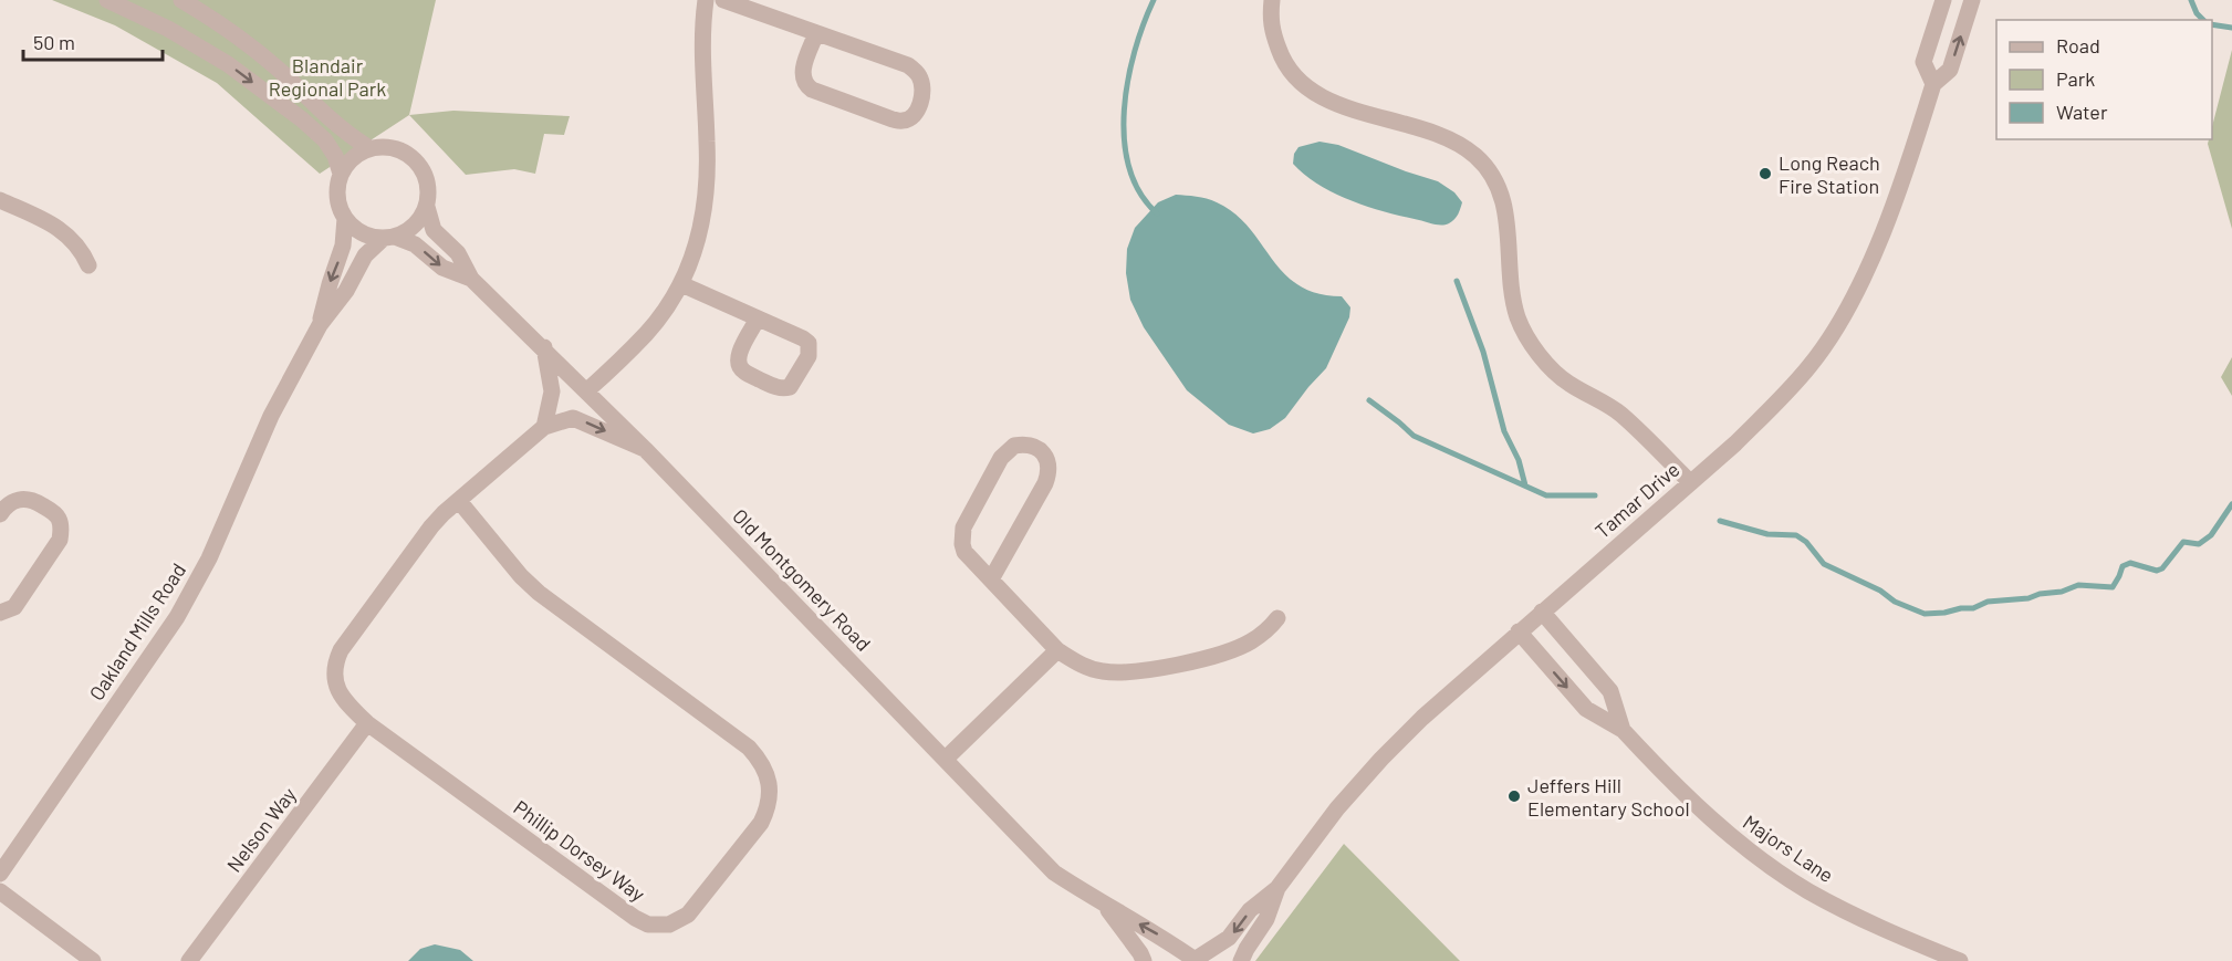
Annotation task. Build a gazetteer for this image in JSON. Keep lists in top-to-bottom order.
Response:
{
  "streets": {
    "street": [
      "Tamar Drive",
      "Old Montgomery Road",
      "Oakland Mills Road",
      "Nelson Way",
      "Majors Lane",
      "Phillip Dorsey Way"
    ]
  },
  "crossings": [
    ["Tamar Drive", "Old Montgomery Road"],
    ["Tamar Drive", "Majors Lane"],
    ["Old Montgomery Road", "Oakland Mills Road"],
    ["Old Montgomery Road", "Phillip Dorsey Way"],
    ["Nelson Way", "Phillip Dorsey Way"]
  ],
  "parks": ["Blandair Regional Park"],
  "places": ["Long Reach Fire Station", "Jeffers Hill Elementary School"],
  "legend": ["Road", "Park", "Water"],
  "scale_bar": "50 m"
}
